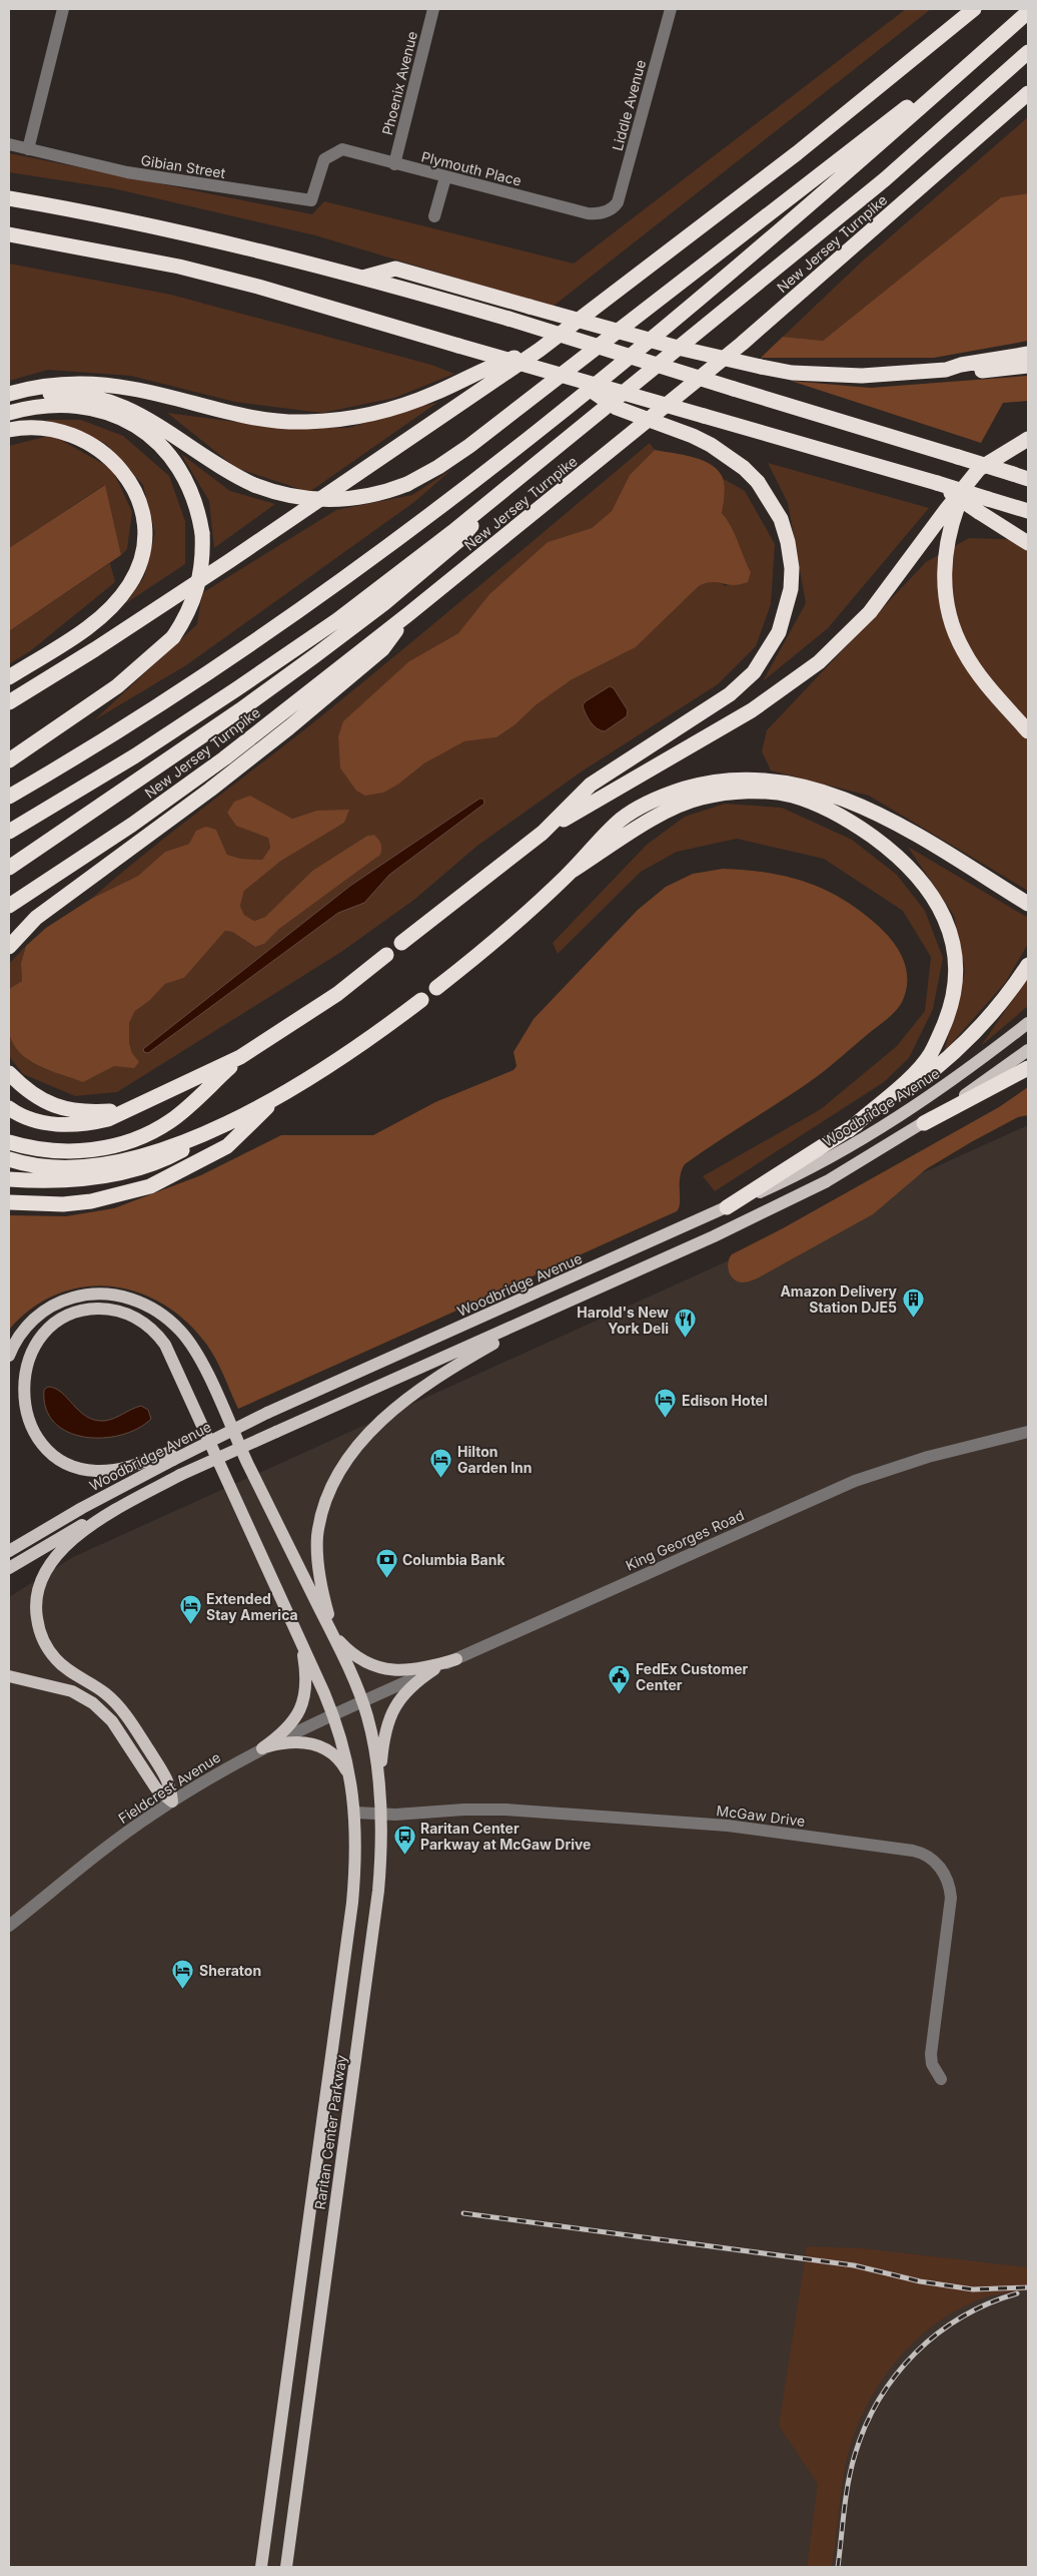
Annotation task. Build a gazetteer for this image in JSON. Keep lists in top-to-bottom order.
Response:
{
  "streets": {
    "highway": ["New Jersey Turnpike"],
    "main road": ["Woodbridge Avenue", "Raritan Center Parkway"],
    "street": [
      "Phoenix Avenue",
      "Liddle Avenue",
      "Gibian Street",
      "Plymouth Place",
      "King Georges Road",
      "Fieldcrest Avenue",
      "McGaw Drive"
    ]
  },
  "crossings": [
    ["Phoenix Avenue", "Plymouth Place"],
    ["Liddle Avenue", "Plymouth Place"],
    ["Gibian Street", "Plymouth Place"],
    ["King Georges Road", "Fieldcrest Avenue"],
    ["King Georges Road", "Raritan Center Parkway"],
    ["Fieldcrest Avenue", "Raritan Center Parkway"],
    ["McGaw Drive", "Raritan Center Parkway"]
  ],
  "places": {
    "building": ["Amazon Delivery Station DJE5"],
    "restaurant": ["Harold's New York Deli"],
    "hotel": [
      "Edison Hotel",
      "Hilton Garden Inn",
      "Extended Stay America",
      "Sheraton"
    ],
    "bank": ["Columbia Bank"],
    "public building": ["FedEx Customer Center"],
    "bus stop": ["Raritan Center Parkway at McGaw Drive"]
  }
}
